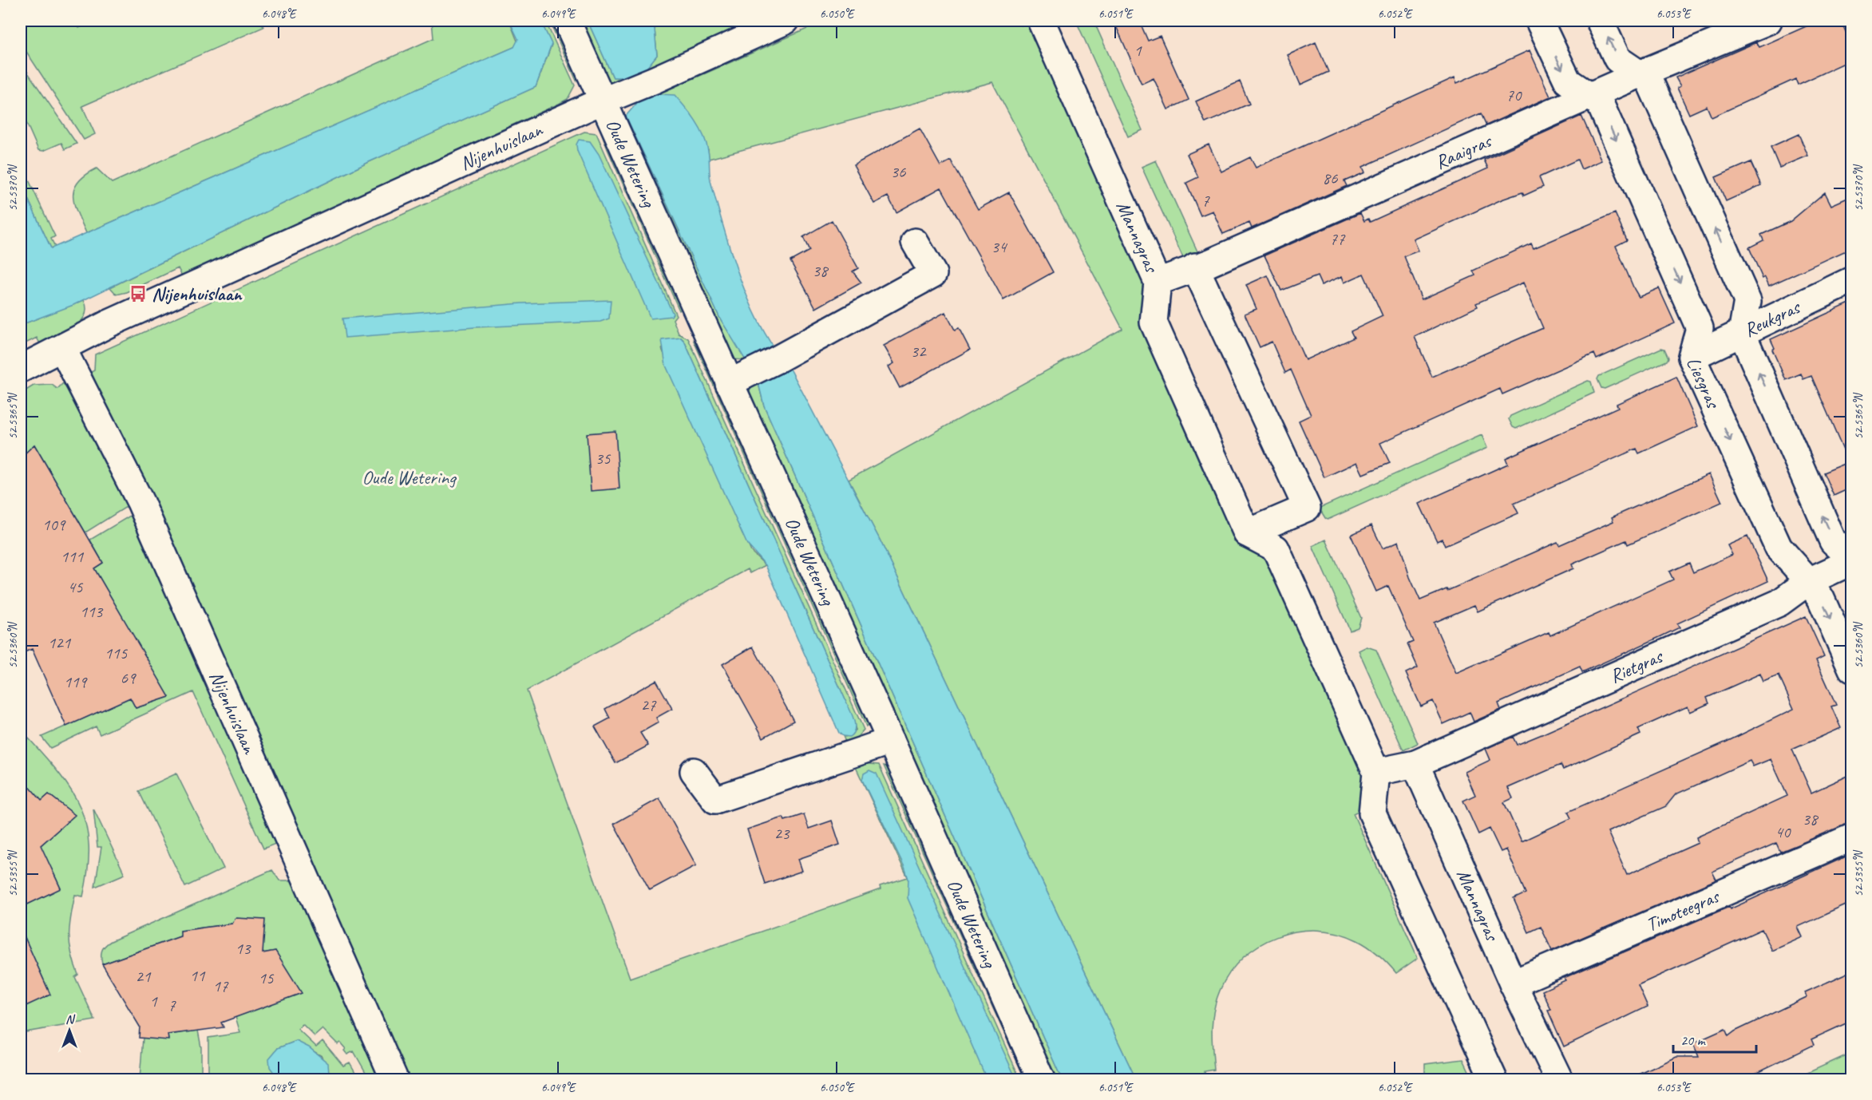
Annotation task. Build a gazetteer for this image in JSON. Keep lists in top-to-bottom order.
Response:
{
  "streets": {
    "street": [
      "Nijenhuislaan",
      "Raaigras",
      "Oude Wetering",
      "Mannagras",
      "Reukgras",
      "Liesgras",
      "Rietgras",
      "Timoteegras"
    ]
  },
  "crossings": [
    ["Nijenhuislaan", "Oude Wetering"],
    ["Raaigras", "Mannagras"],
    ["Raaigras", "Liesgras"],
    ["Mannagras", "Rietgras"],
    ["Mannagras", "Timoteegras"],
    ["Reukgras", "Liesgras"],
    ["Liesgras", "Rietgras"]
  ],
  "parks": ["Oude Wetering"],
  "places": {
    "bus stop": ["Nijenhuislaan"]
  },
  "house_numbers": [
    "1",
    "70",
    "36",
    "86",
    "7",
    "77",
    "34",
    "38",
    "32",
    "35",
    "109",
    "111",
    "45",
    "113",
    "121",
    "115",
    "69",
    "119",
    "27",
    "38",
    "40",
    "23",
    "13",
    "11",
    "21",
    "15",
    "17",
    "1",
    "7"
  ],
  "scale_bar": "20 m",
  "north": "top",
  "coordinates": [
    "6.048°E",
    "6.049°E",
    "6.050°E",
    "6.051°E",
    "6.052°E",
    "6.053°E",
    "52.5370°N",
    "52.5365°N",
    "52.5360°N",
    "52.5355°N"
  ]
}
